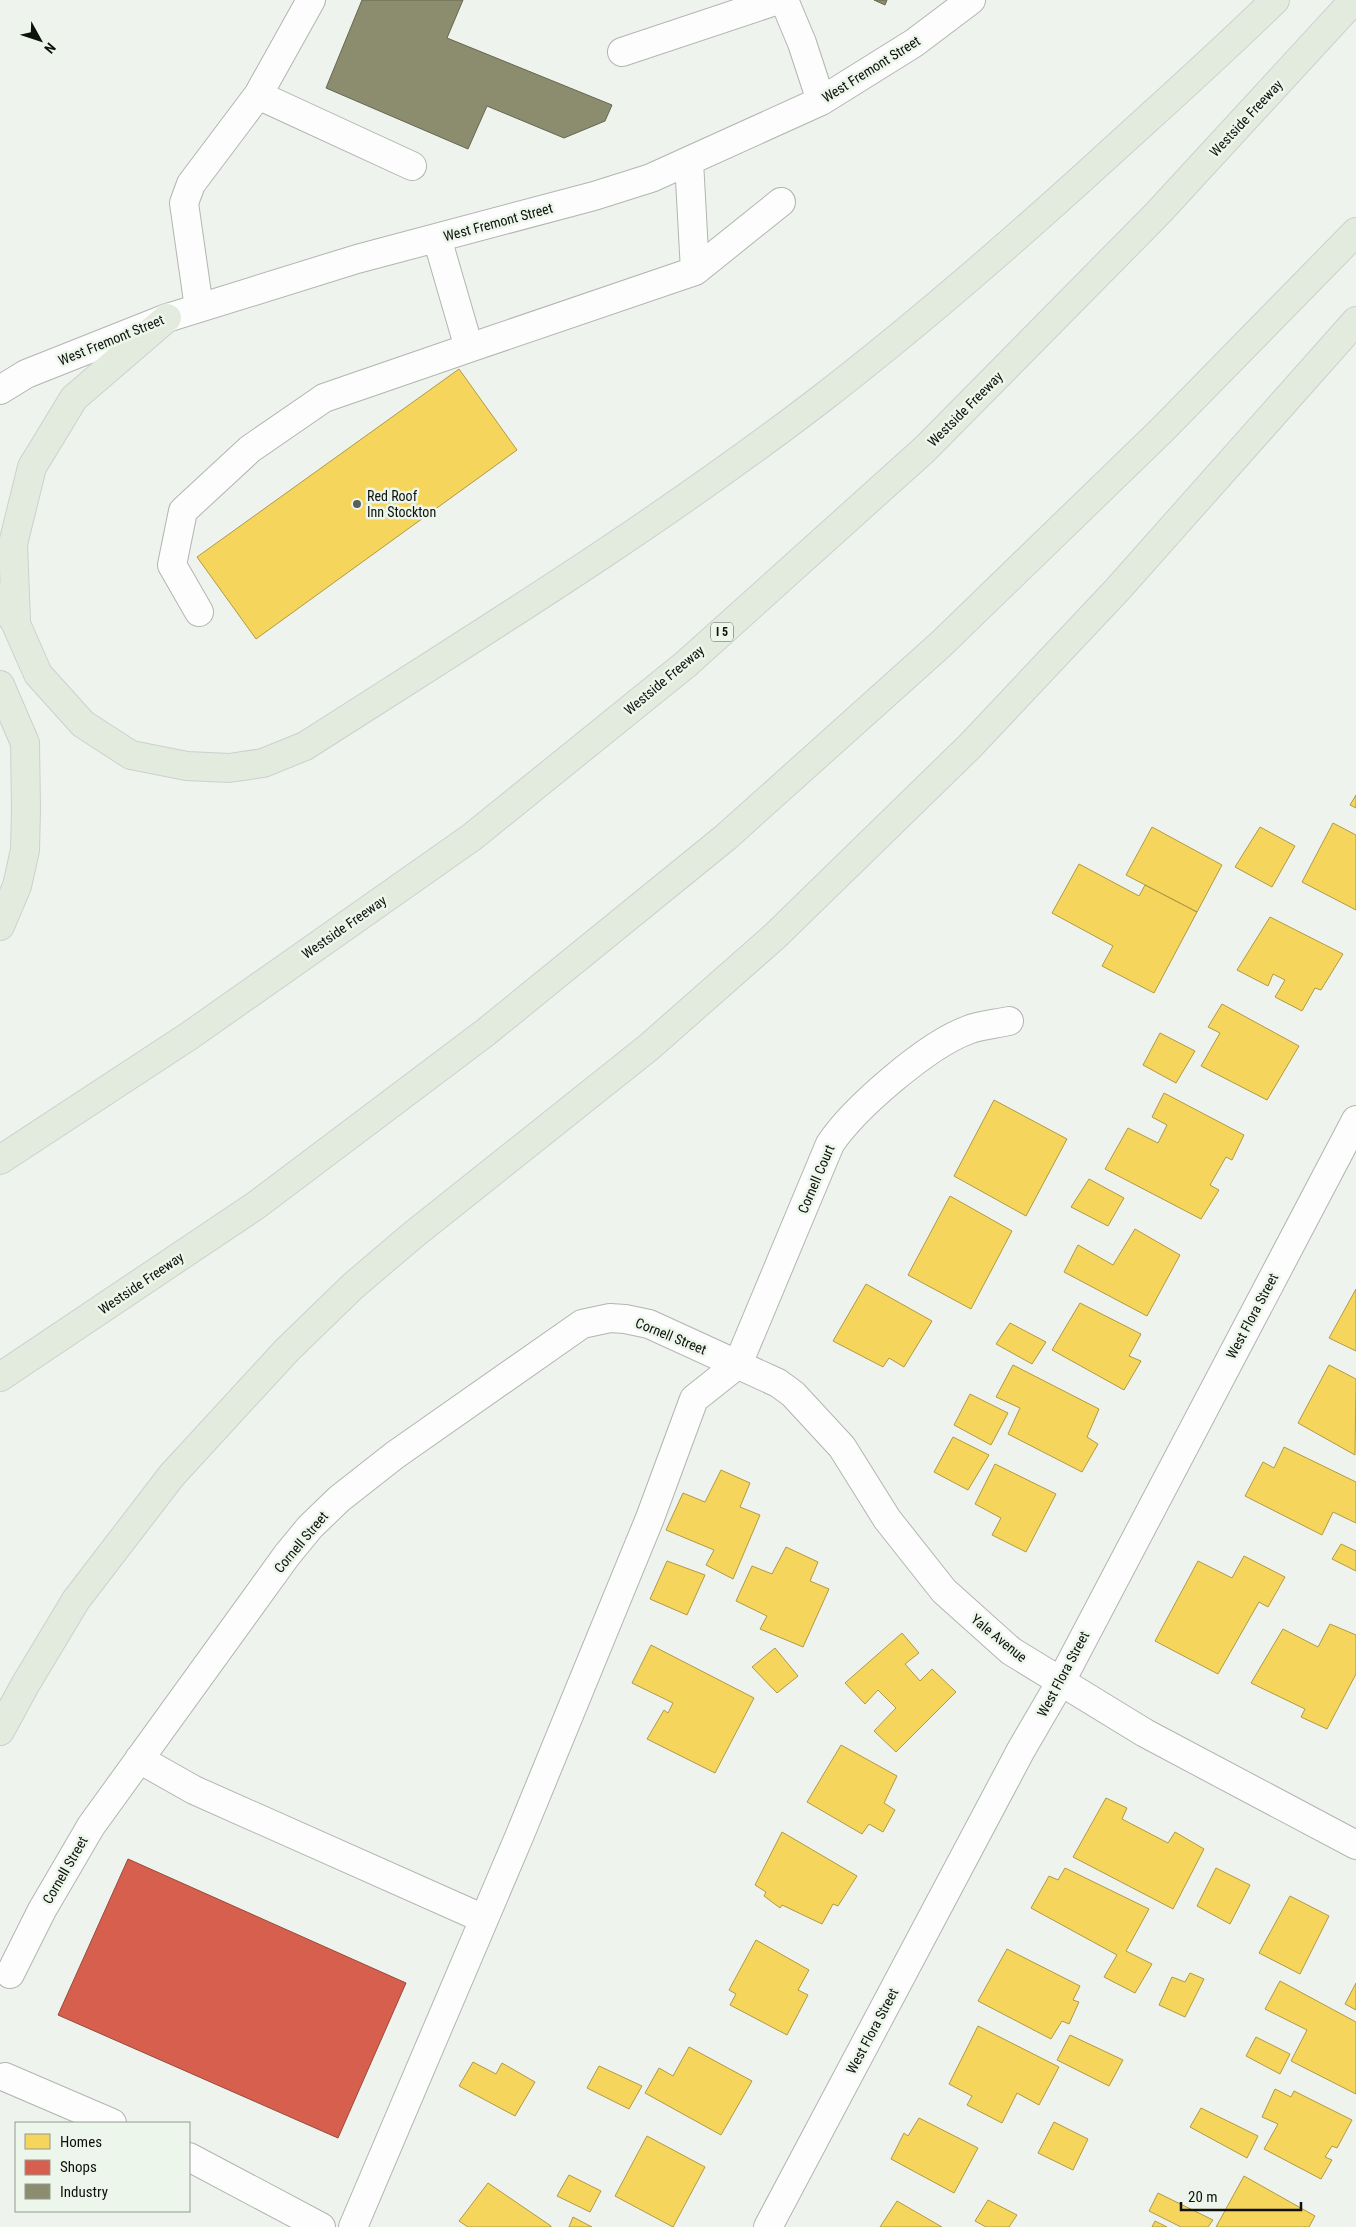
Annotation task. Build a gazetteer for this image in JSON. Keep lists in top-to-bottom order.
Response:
{
  "streets": {
    "highway": ["Westside Freeway", "I 5"],
    "street": [
      "West Fremont Street",
      "Cornell Court",
      "West Flora Street",
      "Cornell Street",
      "Yale Avenue"
    ]
  },
  "crossings": [
    ["Cornell Court", "Cornell Street"],
    ["Cornell Court", "Yale Avenue"],
    ["West Flora Street", "Yale Avenue"],
    ["Cornell Street", "Yale Avenue"]
  ],
  "places": ["Red Roof Inn Stockton"],
  "legend": ["Homes", "Shops", "Industry"],
  "scale_bar": "20 m",
  "north": "bottom right"
}
